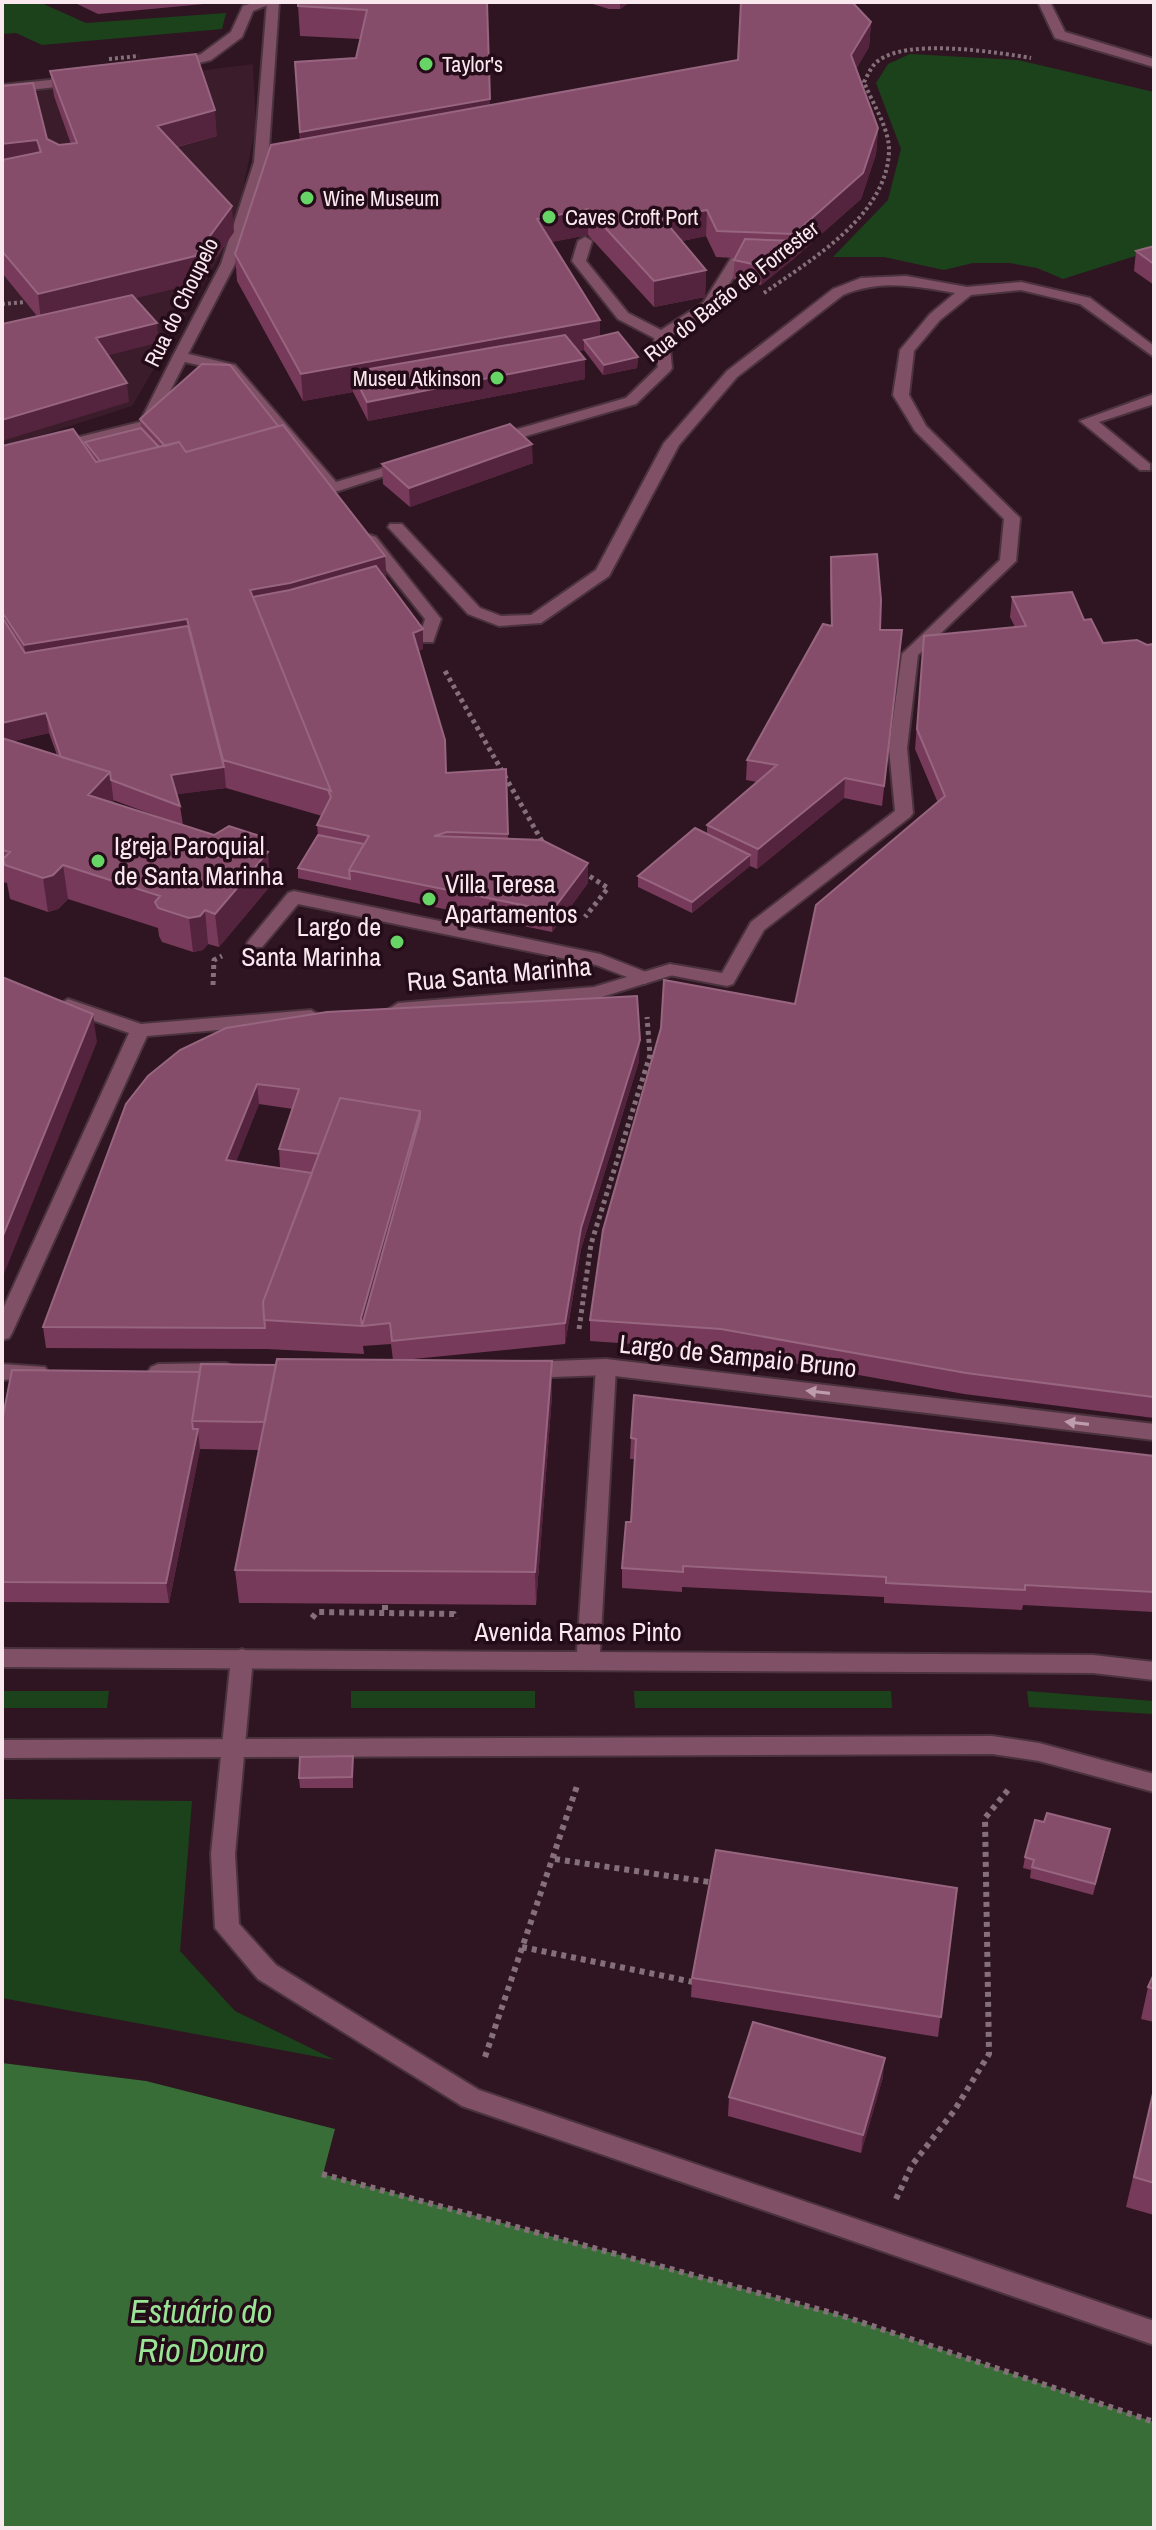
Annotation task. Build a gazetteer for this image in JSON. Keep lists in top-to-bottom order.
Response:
{
  "streets": {
    "street": [
      "Rua do Barão de Forrester",
      "Rua do Choupelo",
      "Rua Santa Marinha",
      "Largo de Sampaio Bruno",
      "Avenida Ramos Pinto"
    ]
  },
  "crossings": [
    ["Largo de Sampaio Bruno", "Avenida Ramos Pinto"]
  ],
  "one_way": ["Largo de Sampaio Bruno"],
  "water": ["Estuário do Rio Douro"],
  "places": [
    "Taylor's",
    "Wine Museum",
    "Caves Croft Port",
    "Museu Atkinson",
    "Igreja Paroquial de Santa Marinha",
    "Villa Teresa Apartamentos",
    "Largo de Santa Marinha"
  ]
}
